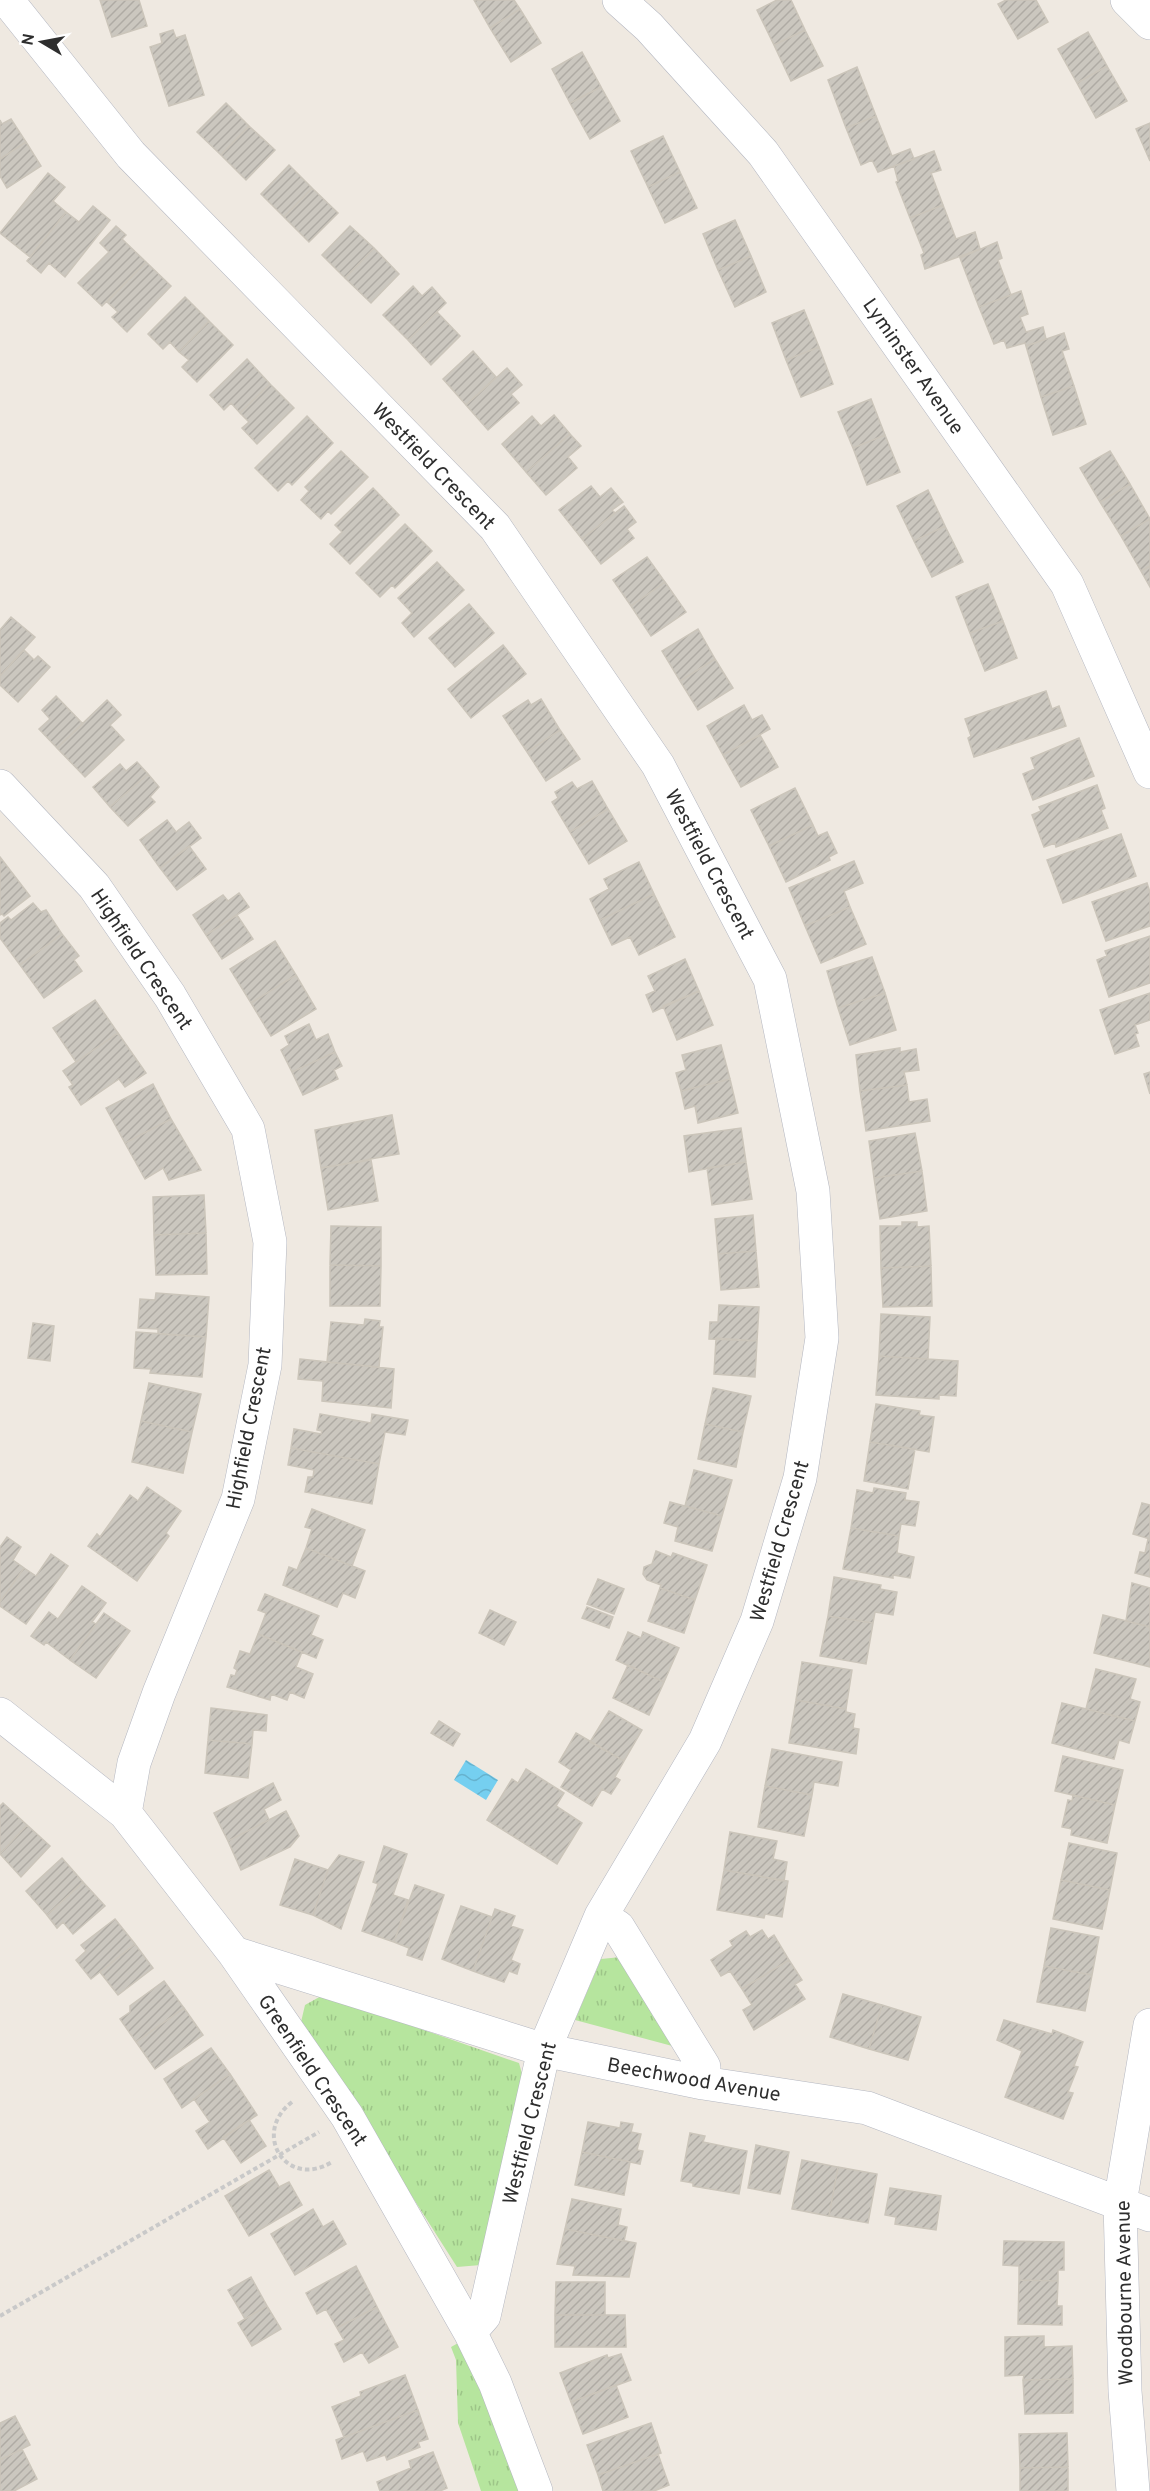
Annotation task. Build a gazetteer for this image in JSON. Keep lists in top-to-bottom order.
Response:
{
  "streets": {
    "street": [
      "Lyminster Avenue",
      "Westfield Crescent",
      "Highfield Crescent",
      "Greenfield Crescent",
      "Beechwood Avenue",
      "Woodbourne Avenue"
    ]
  },
  "crossings": [
    ["Westfield Crescent", "Greenfield Crescent"],
    ["Westfield Crescent", "Beechwood Avenue"],
    ["Highfield Crescent", "Greenfield Crescent"],
    ["Greenfield Crescent", "Beechwood Avenue"],
    ["Beechwood Avenue", "Woodbourne Avenue"]
  ],
  "north": "left"
}
